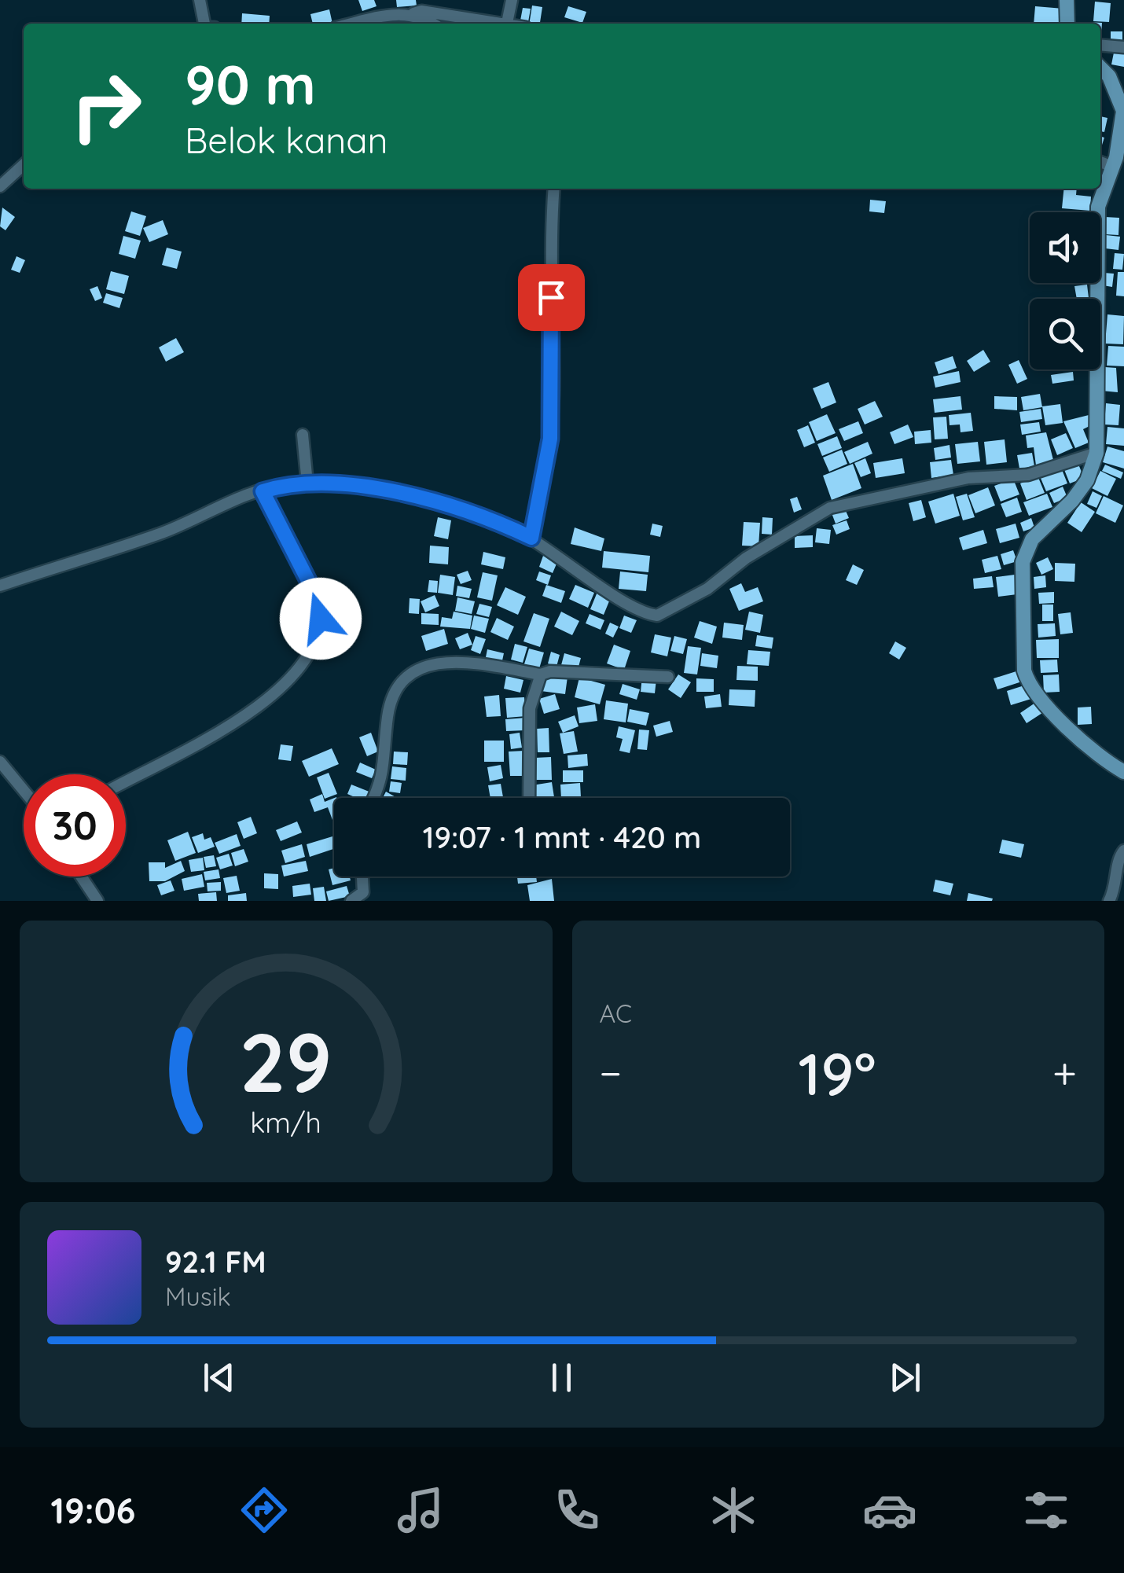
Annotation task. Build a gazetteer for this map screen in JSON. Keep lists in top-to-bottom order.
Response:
{
  "page": {
    "turn": ["90 m", "Belok kanan"],
    "limit": "30",
    "trip": "19:07 · 1 mnt · 420 m",
    "tile": "AC",
    "heat": ["−", "19°", "+"],
    "song": ["92.1 FM", "Musik"],
    "tabs": "19:06",
    "gauge": ["29", "km/h"]
  }
}
